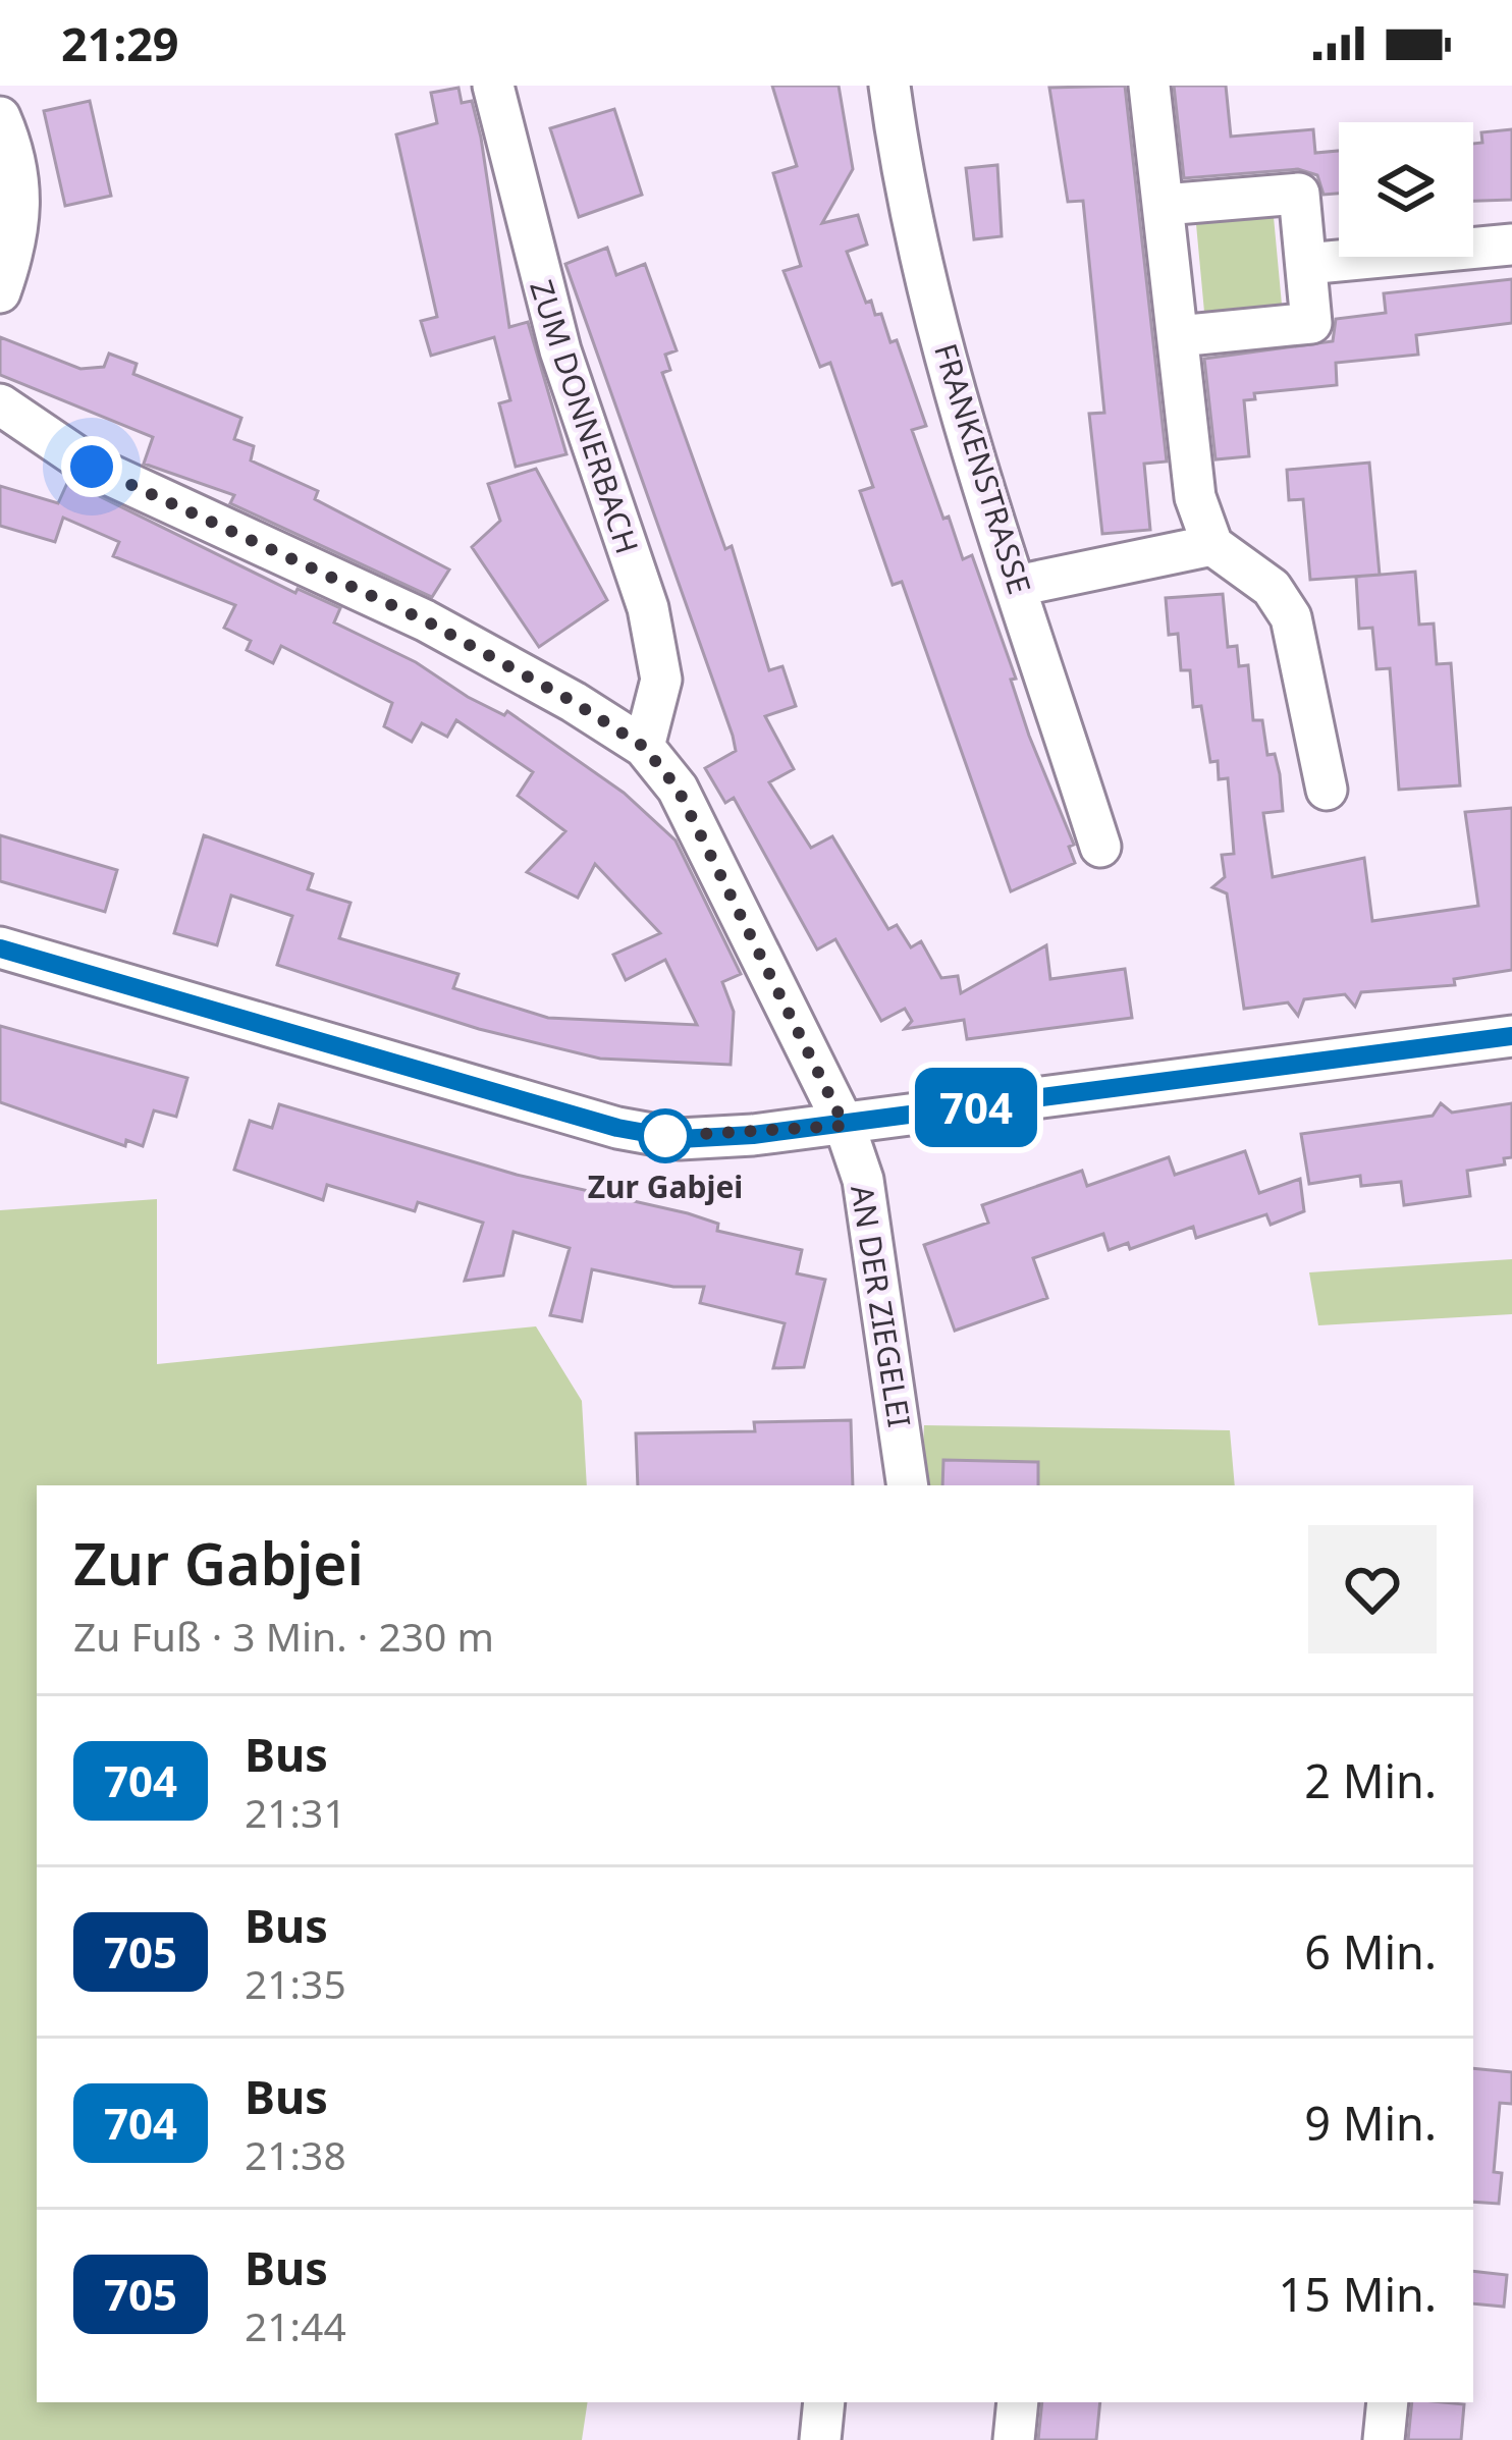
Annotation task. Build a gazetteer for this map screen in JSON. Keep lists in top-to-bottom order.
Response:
{
  "streets": {
    "street": ["ZUM DONNERBACH", "FRANKENSTRASSE", "AN DER ZIEGELEI"]
  },
  "places": ["Zur Gabjei"],
  "lines": ["bus line 704"],
  "page": {
    "status": "21:29",
    "on_map": "704",
    "heading": ["Zur Gabjei", "Zu Fuß · 3 Min. · 230 m"],
    "list": [
      {
        "mark": "704",
        "name": "Bus",
        "note": "21:31",
        "value": "2 Min."
      },
      {
        "mark": "705",
        "name": "Bus",
        "note": "21:35",
        "value": "6 Min."
      },
      {
        "mark": "704",
        "name": "Bus",
        "note": "21:38",
        "value": "9 Min."
      },
      {
        "mark": "705",
        "name": "Bus",
        "note": "21:44",
        "value": "15 Min."
      }
    ]
  }
}
